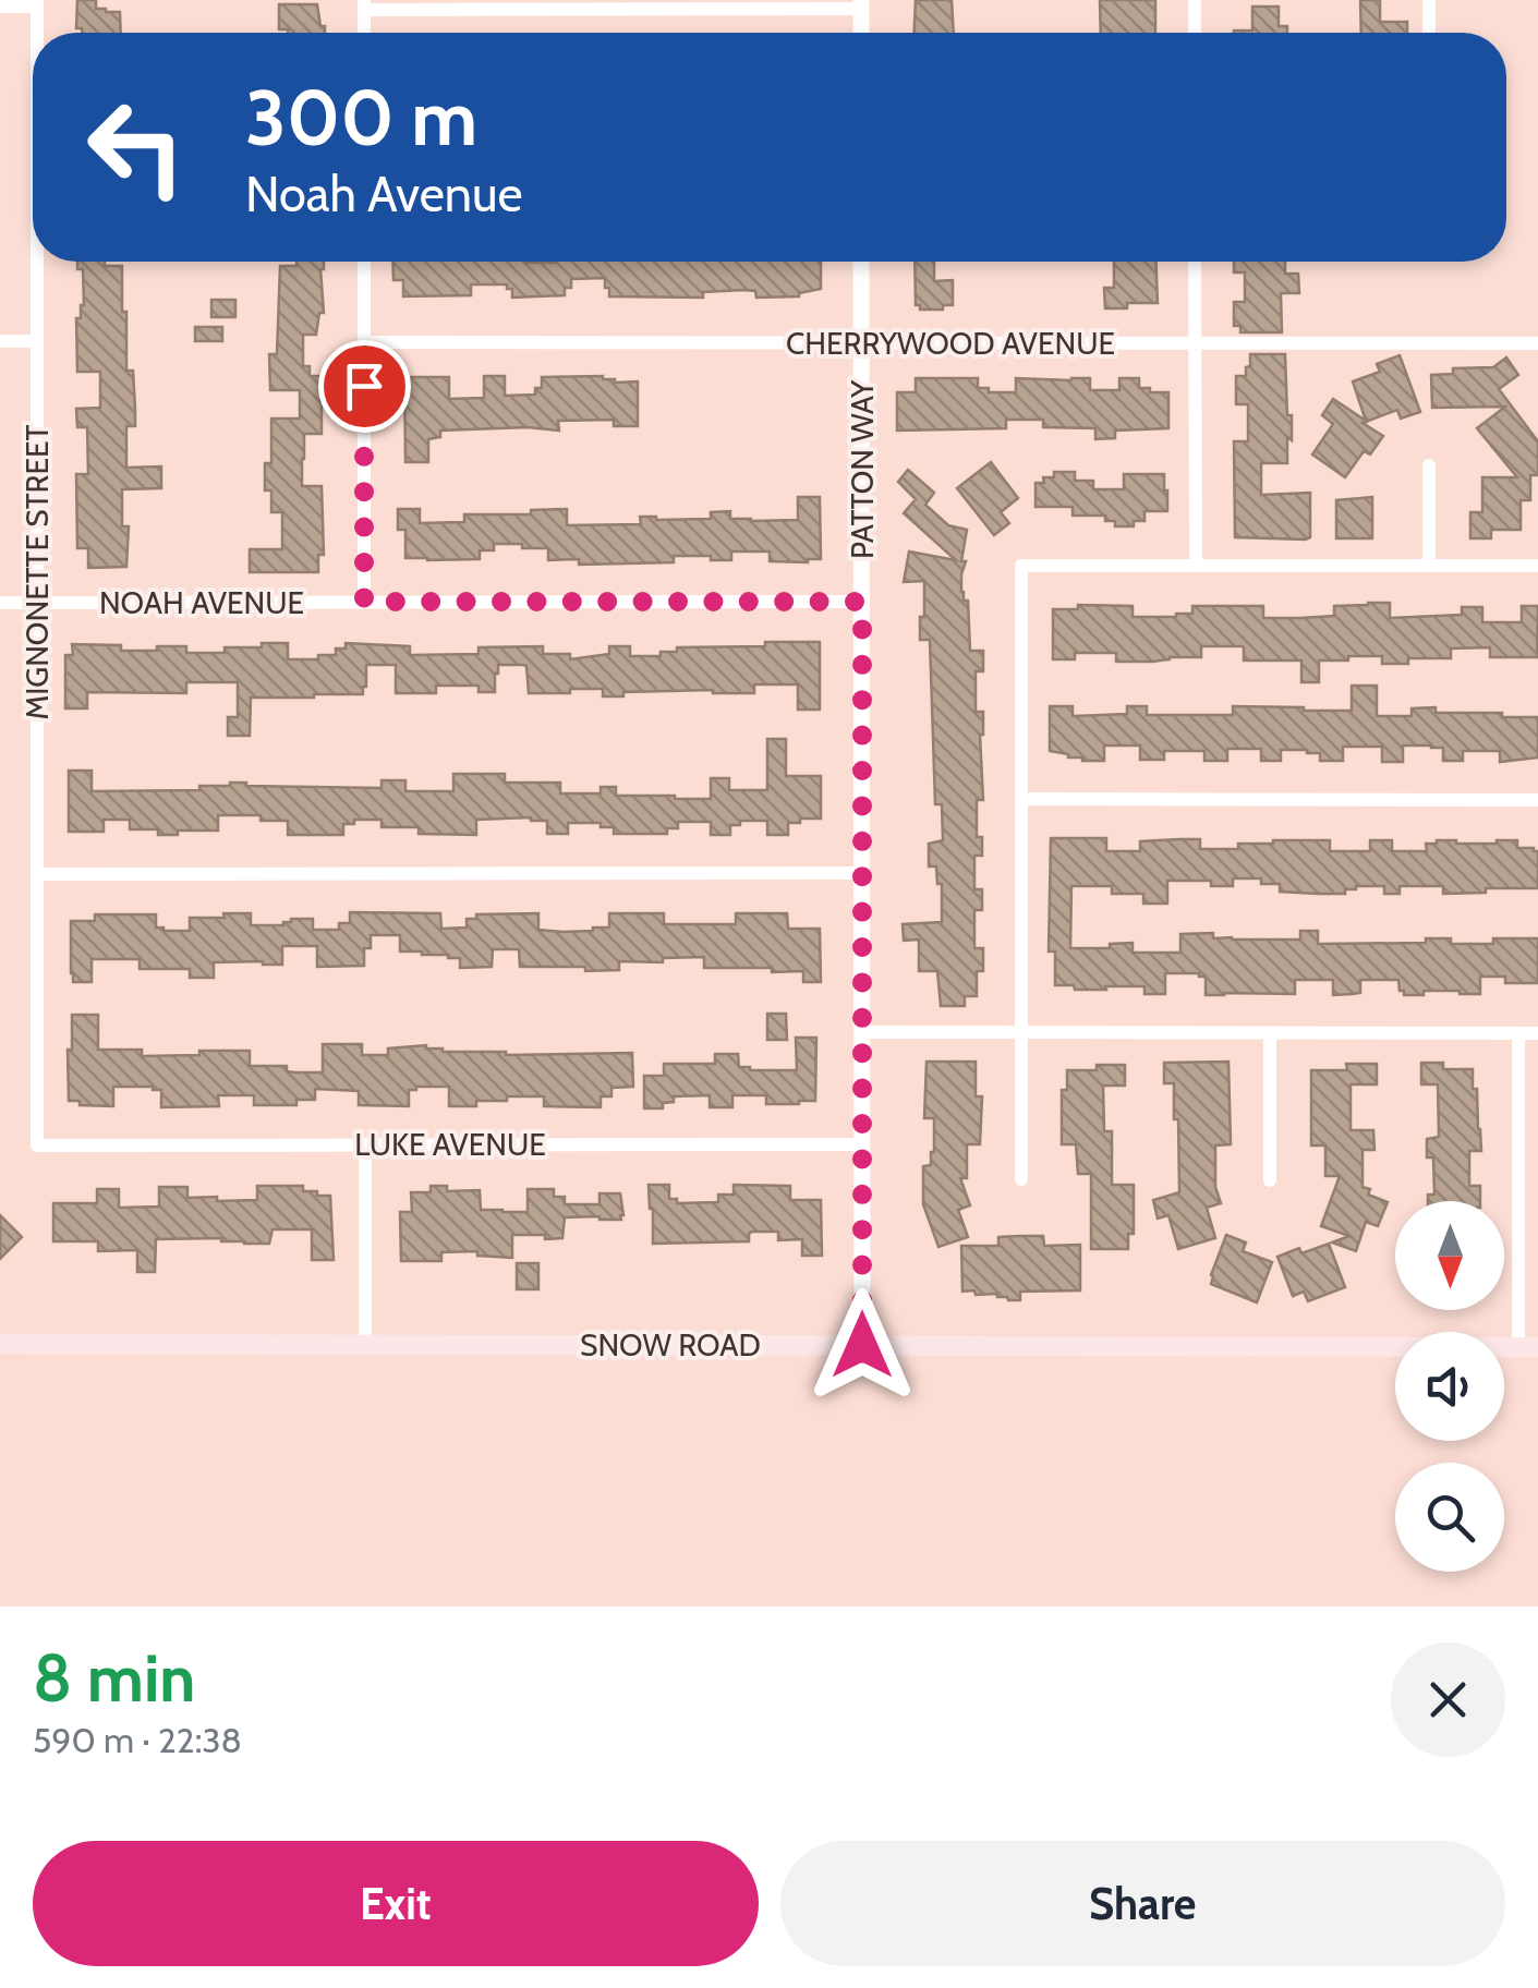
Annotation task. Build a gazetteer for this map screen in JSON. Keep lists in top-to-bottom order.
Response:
{
  "streets": {
    "main road": ["SNOW ROAD"],
    "street": [
      "CHERRYWOOD AVENUE",
      "PATTON WAY",
      "MIGNONETTE STREET",
      "NOAH AVENUE",
      "LUKE AVENUE"
    ]
  },
  "crossings": [
    ["CHERRYWOOD AVENUE", "PATTON WAY"],
    ["PATTON WAY", "NOAH AVENUE"],
    ["PATTON WAY", "LUKE AVENUE"],
    ["PATTON WAY", "SNOW ROAD"],
    ["MIGNONETTE STREET", "NOAH AVENUE"],
    ["MIGNONETTE STREET", "LUKE AVENUE"]
  ],
  "north": "bottom",
  "page": {
    "turn": ["300 m", "Noah Avenue"],
    "heading": ["8 min", "590 m · 22:38"],
    "buttons": ["Exit", "Share"]
  }
}
